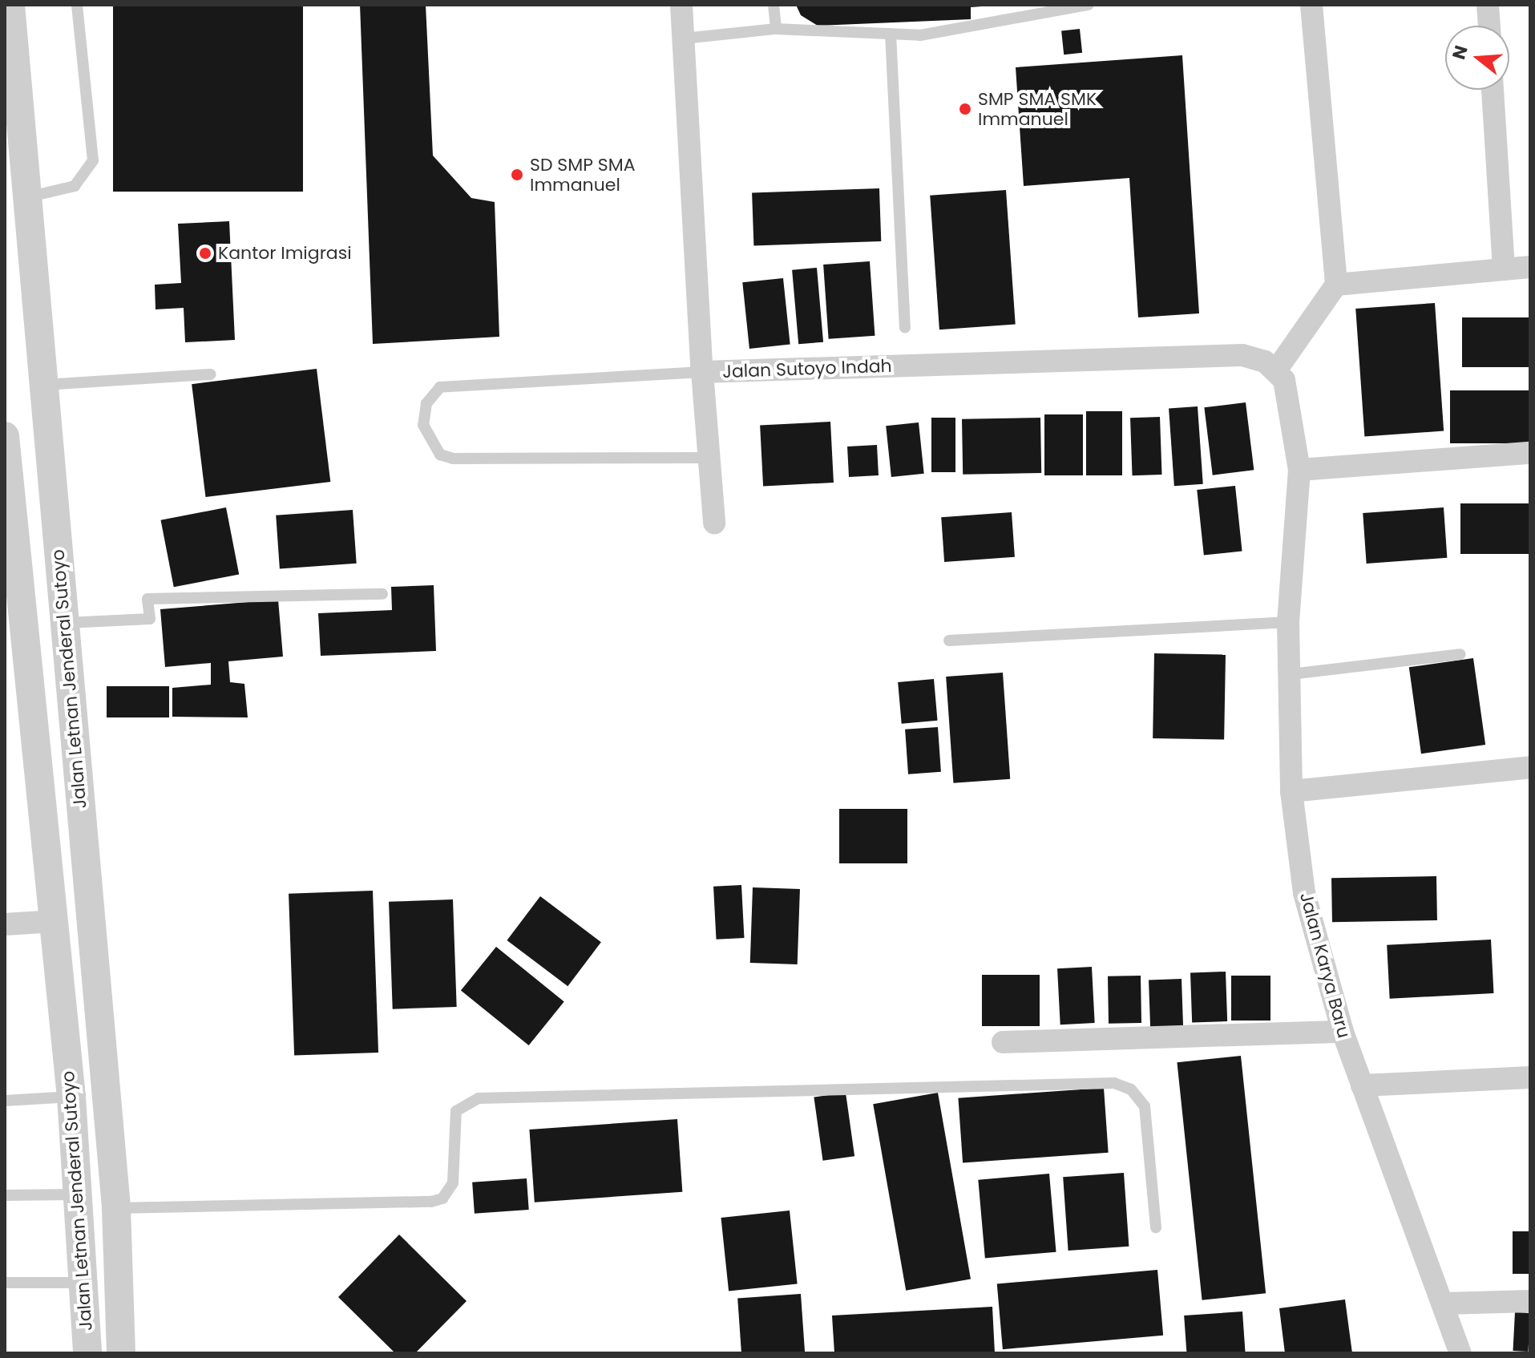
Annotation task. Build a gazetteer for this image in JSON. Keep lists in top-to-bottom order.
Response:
{
  "streets": {
    "street": ["Jalan Sutoyo Indah", "Jalan Letnan Jenderal Sutoyo", "Jalan Karya Baru"]
  },
  "crossings": [
    ["Jalan Sutoyo Indah", "Jalan Karya Baru"]
  ],
  "places": ["SMP SMA SMK Immanuel", "SD SMP SMA Immanuel", "Kantor Imigrasi"],
  "north": "left"
}
